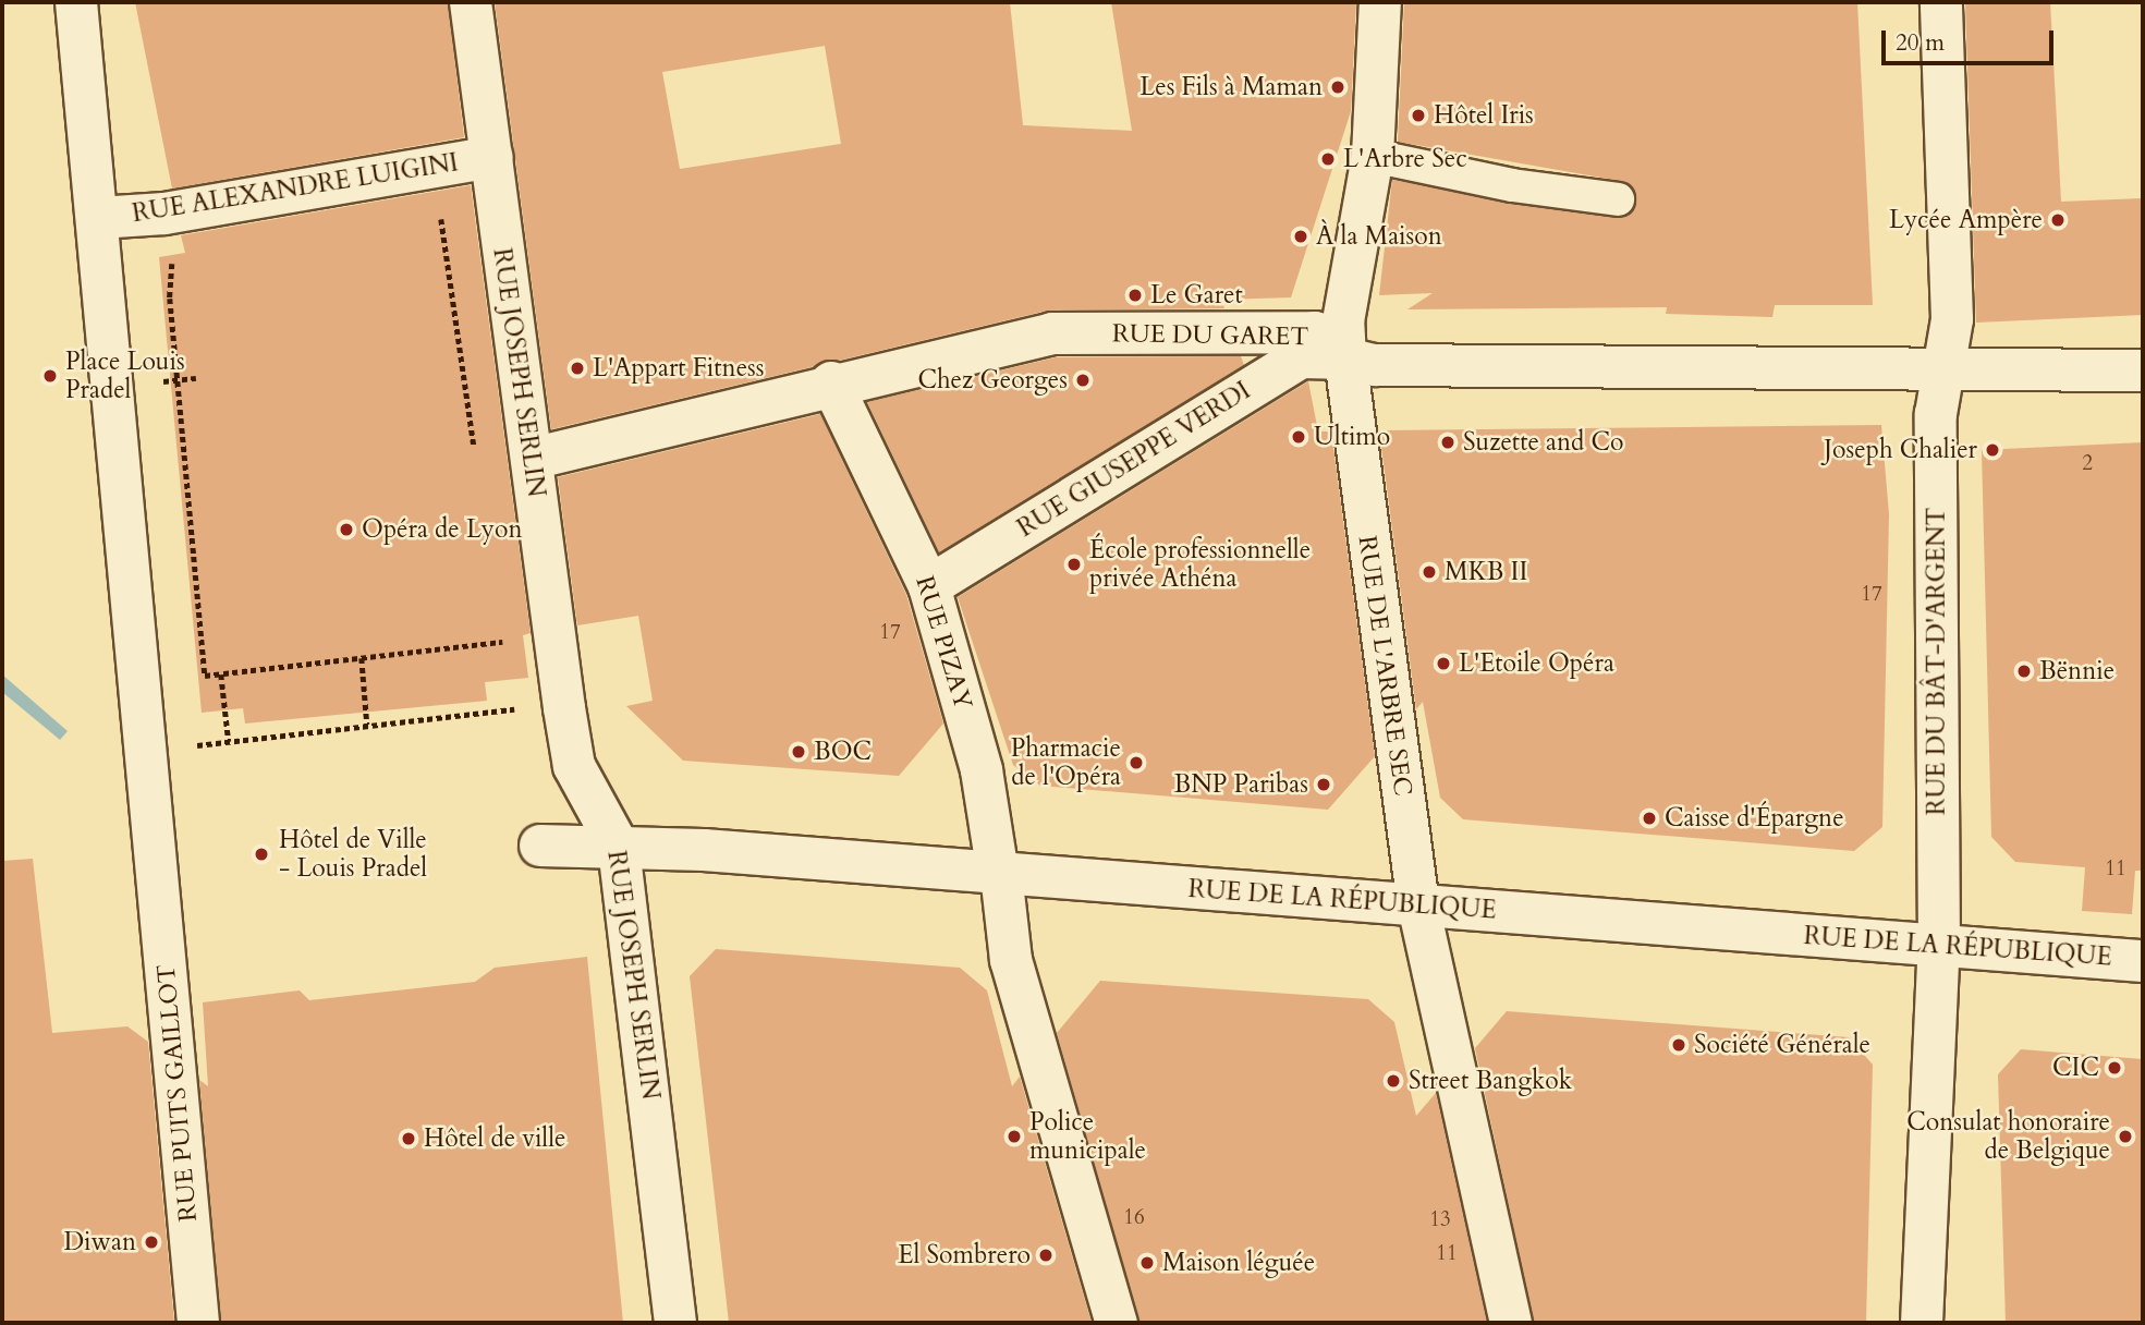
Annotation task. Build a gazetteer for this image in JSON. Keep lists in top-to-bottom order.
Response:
{
  "streets": {
    "street": [
      "RUE ALEXANDRE LUIGINI",
      "RUE DU GARET",
      "RUE JOSEPH SERLIN",
      "RUE GIUSEPPE VERDI",
      "RUE PIZAY",
      "RUE DU BÂT-D'ARGENT",
      "RUE DE L'ARBRE SEC",
      "RUE DE LA RÉPUBLIQUE",
      "RUE PUITS GAILLOT"
    ]
  },
  "crossings": [
    ["RUE ALEXANDRE LUIGINI", "RUE JOSEPH SERLIN"],
    ["RUE ALEXANDRE LUIGINI", "RUE PUITS GAILLOT"],
    ["RUE DU GARET", "RUE JOSEPH SERLIN"],
    ["RUE DU GARET", "RUE GIUSEPPE VERDI"],
    ["RUE DU GARET", "RUE PIZAY"],
    ["RUE DU GARET", "RUE DE L'ARBRE SEC"],
    ["RUE JOSEPH SERLIN", "RUE DE LA RÉPUBLIQUE"],
    ["RUE GIUSEPPE VERDI", "RUE PIZAY"],
    ["RUE GIUSEPPE VERDI", "RUE DE L'ARBRE SEC"],
    ["RUE PIZAY", "RUE DE LA RÉPUBLIQUE"],
    ["RUE DU BÂT-D'ARGENT", "RUE DE LA RÉPUBLIQUE"],
    ["RUE DE L'ARBRE SEC", "RUE DE LA RÉPUBLIQUE"]
  ],
  "places": [
    "Les Fils à Maman",
    "Hôtel Iris",
    "L'Arbre Sec",
    "Lycée Ampère",
    "À la Maison",
    "Le Garet",
    "L'Appart Fitness",
    "Place Louis Pradel",
    "Chez Georges",
    "Ultimo",
    "Suzette and Co",
    "Joseph Chalier",
    "Opéra de Lyon",
    "École professionnelle privée Athéna",
    "MKB II",
    "L'Etoile Opéra",
    "Bënnie",
    "BOC",
    "Pharmacie de l'Opéra",
    "BNP Paribas",
    "Caisse d'Épargne",
    "Hôtel de Ville - Louis Pradel",
    "Société Générale",
    "CIC",
    "Street Bangkok",
    "Police municipale",
    "Consulat honoraire de Belgique",
    "Hôtel de ville",
    "Diwan",
    "El Sombrero",
    "Maison léguée"
  ],
  "house_numbers": [
    "2",
    "17",
    "17",
    "11",
    "16",
    "13",
    "11"
  ],
  "scale_bar": "20 m"
}
